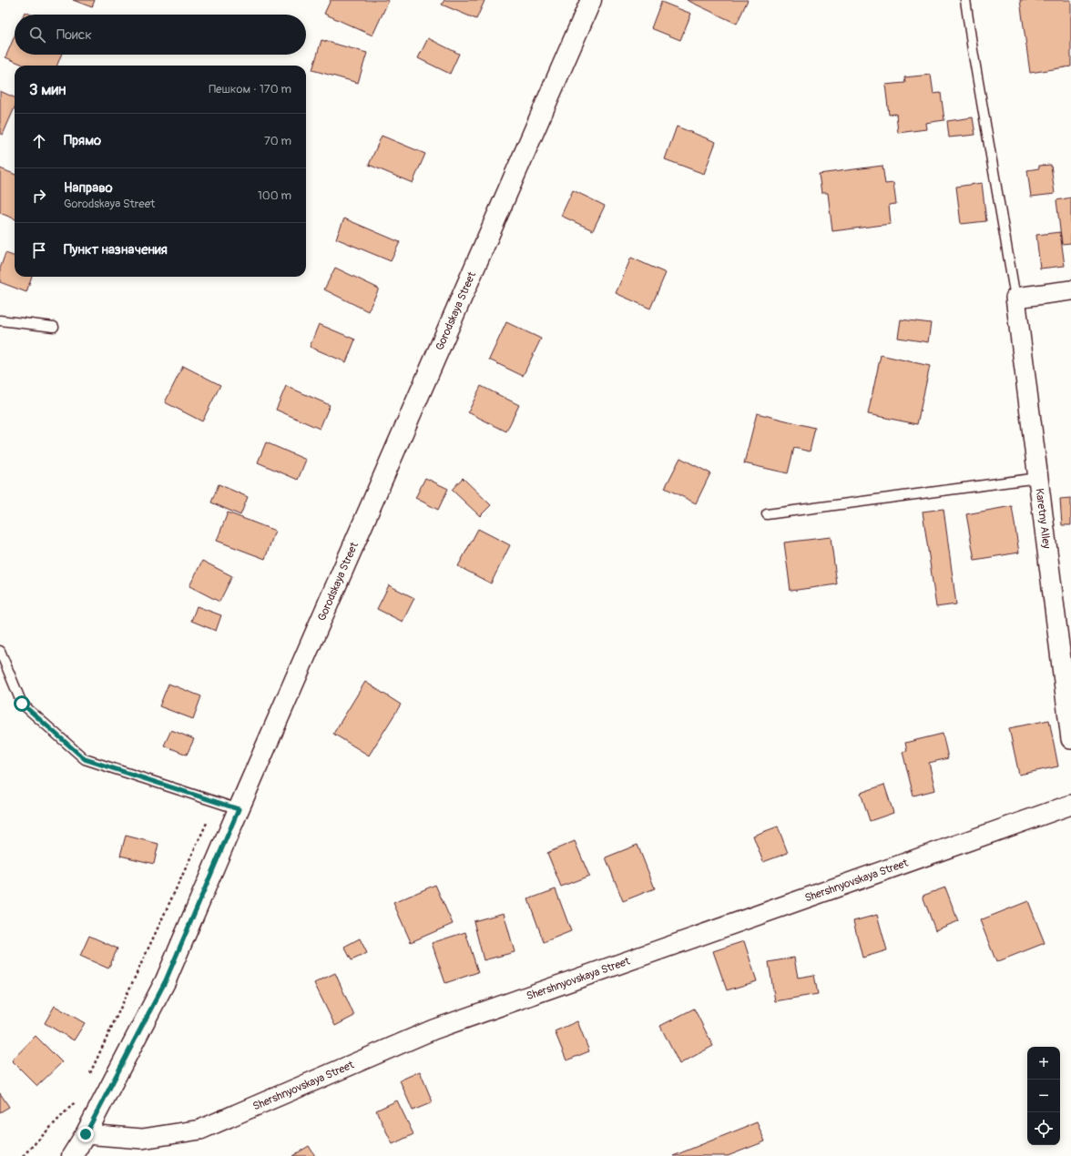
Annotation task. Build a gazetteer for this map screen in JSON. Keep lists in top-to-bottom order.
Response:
{
  "streets": {
    "street": ["Gorodskaya Street", "Karetny Alley", "Shershnyovskaya Street"]
  },
  "crossings": [
    ["Gorodskaya Street", "Shershnyovskaya Street"]
  ],
  "page": {
    "search": "Поиск",
    "heading": ["3 мин", "Пешком · 170 m"],
    "list": [
      ["Прямо", "70 m"],
      ["Направо", "Gorodskaya Street", "100 m"],
      "Пункт назначения"
    ],
    "map_buttons": ["+", "−"]
  }
}
